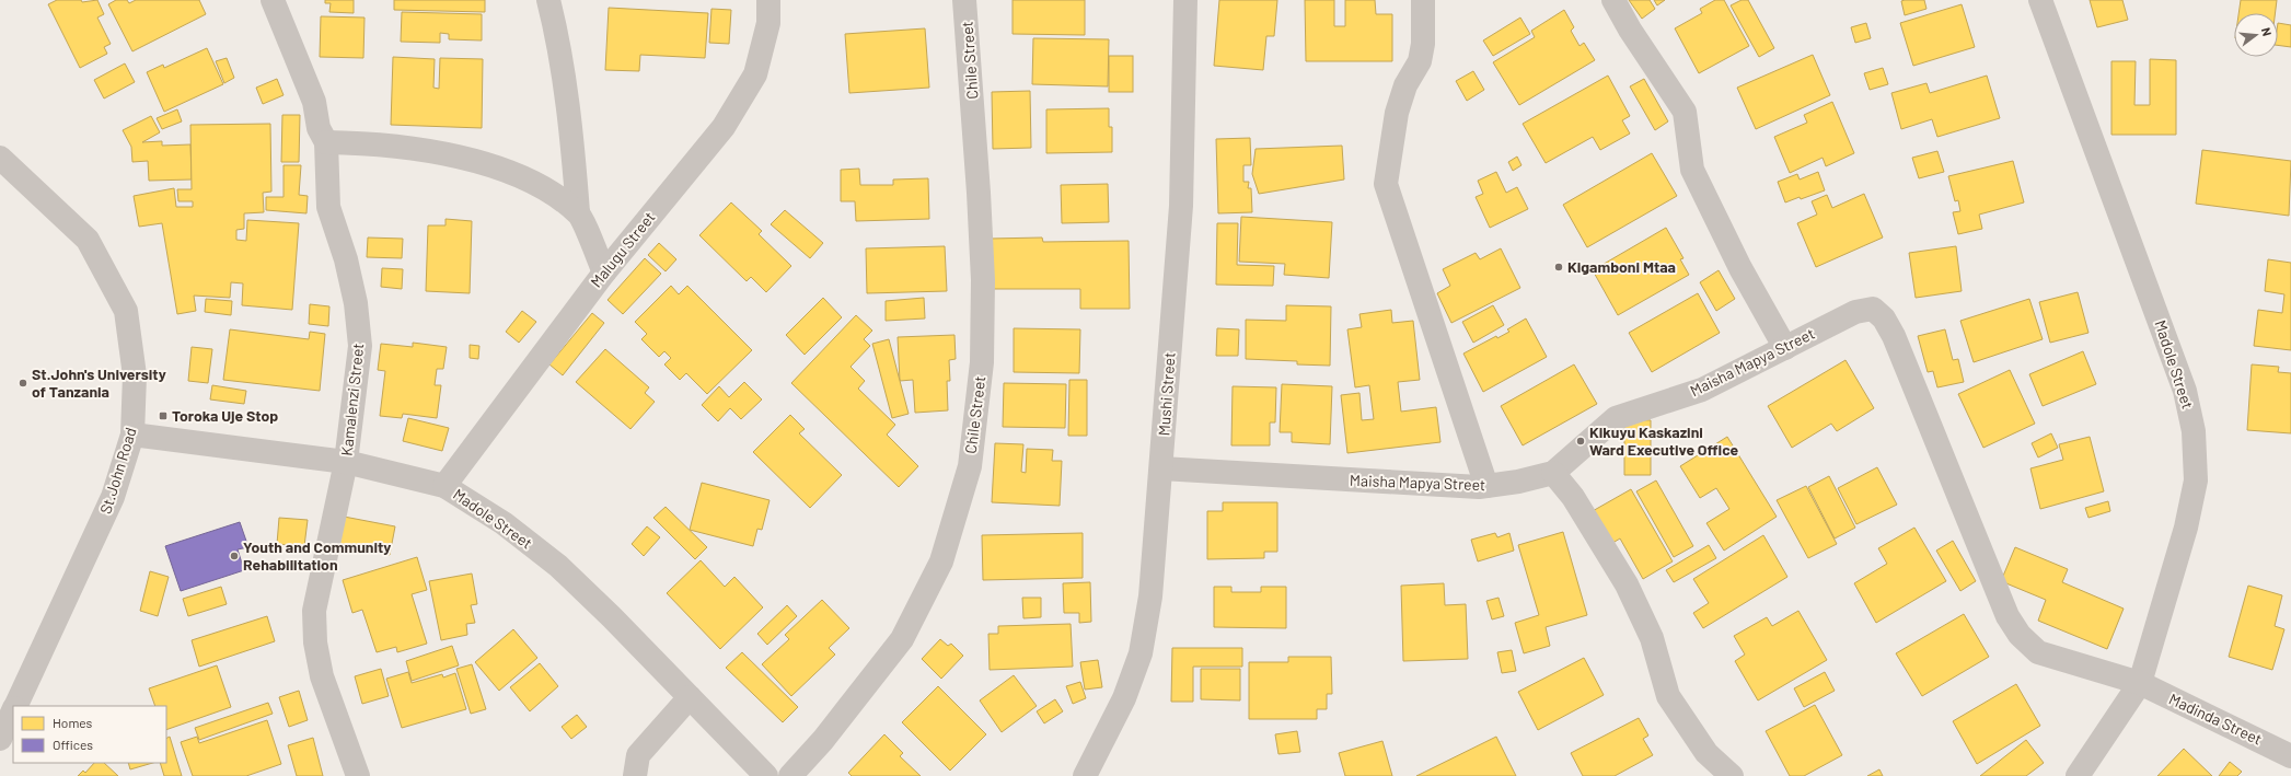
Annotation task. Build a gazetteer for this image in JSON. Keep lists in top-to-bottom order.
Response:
{
  "streets": {
    "street": [
      "Chile Street",
      "Malugu Street",
      "Maisha Mapya Street",
      "Madole Street",
      "Mushi Street",
      "Kamalenzi Street",
      "St.John Road",
      "Madinda Street"
    ]
  },
  "crossings": [
    ["Malugu Street", "Madole Street"],
    ["Maisha Mapya Street", "Madole Street"],
    ["Maisha Mapya Street", "Mushi Street"],
    ["Maisha Mapya Street", "Madinda Street"],
    ["Madole Street", "Kamalenzi Street"],
    ["Madole Street", "St.John Road"],
    ["Madole Street", "Madinda Street"]
  ],
  "places": {
    "other": [
      "Kigamboni Mtaa",
      "St.John's University of Tanzania",
      "Kikuyu Kaskazini Ward Executive Office",
      "Youth and Community Rehabilitation"
    ],
    "transit": ["Toroka Uje Stop"]
  },
  "legend": ["Homes", "Offices"],
  "north": "right"
}
